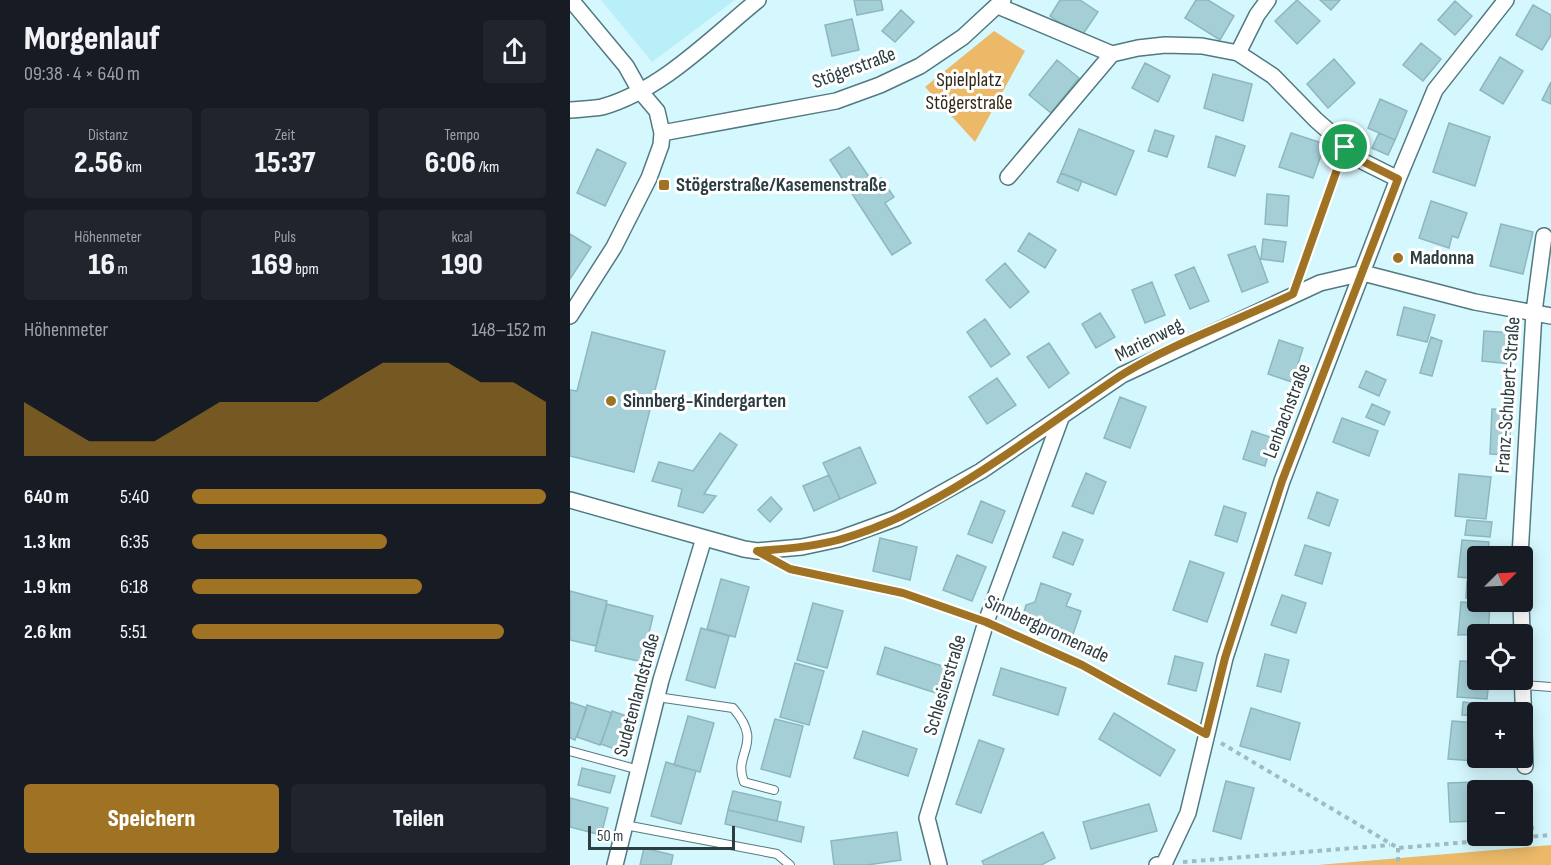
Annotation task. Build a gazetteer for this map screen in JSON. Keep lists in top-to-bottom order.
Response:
{
  "streets": {
    "street": [
      "Stögerstraße",
      "Marienweg",
      "Franz-Schubert-Straße",
      "Lenbachstraße",
      "Schlesierstraße",
      "Sudetenlandstraße"
    ],
    "path": ["Sinnbergpromenade"]
  },
  "crossings": [
    ["Marienweg", "Franz-Schubert-Straße"],
    ["Marienweg", "Lenbachstraße"],
    ["Marienweg", "Sinnbergpromenade"],
    ["Marienweg", "Schlesierstraße"],
    ["Lenbachstraße", "Sinnbergpromenade"],
    ["Sinnbergpromenade", "Schlesierstraße"]
  ],
  "parks": ["Spielplatz Stögerstraße"],
  "places": {
    "transit": ["Stögerstraße/Kasemenstraße"],
    "other": ["Madonna", "Sinnberg-Kindergarten"]
  },
  "scale_bar": "50 m",
  "north": "top right",
  "page": {
    "heading": ["Morgenlauf", "09:38 · 4 × 640 m"],
    "stats": [
      ["Distanz", "2.56 km"],
      ["Zeit", "15:37"],
      ["Tempo", "6:06 /km"],
      ["Höhenmeter", "16 m"],
      ["Puls", "169 bpm"],
      ["kcal", "190"]
    ],
    "chart": ["Höhenmeter", "148–152 m"],
    "list": [
      {
        "name": "640 m",
        "note": "5:40"
      },
      {
        "name": "1.3 km",
        "note": "6:35"
      },
      {
        "name": "1.9 km",
        "note": "6:18"
      },
      {
        "name": "2.6 km",
        "note": "5:51"
      }
    ],
    "map_buttons": ["+", "−"],
    "buttons": ["Speichern", "Teilen"],
    "scale": "50 m"
  }
}
